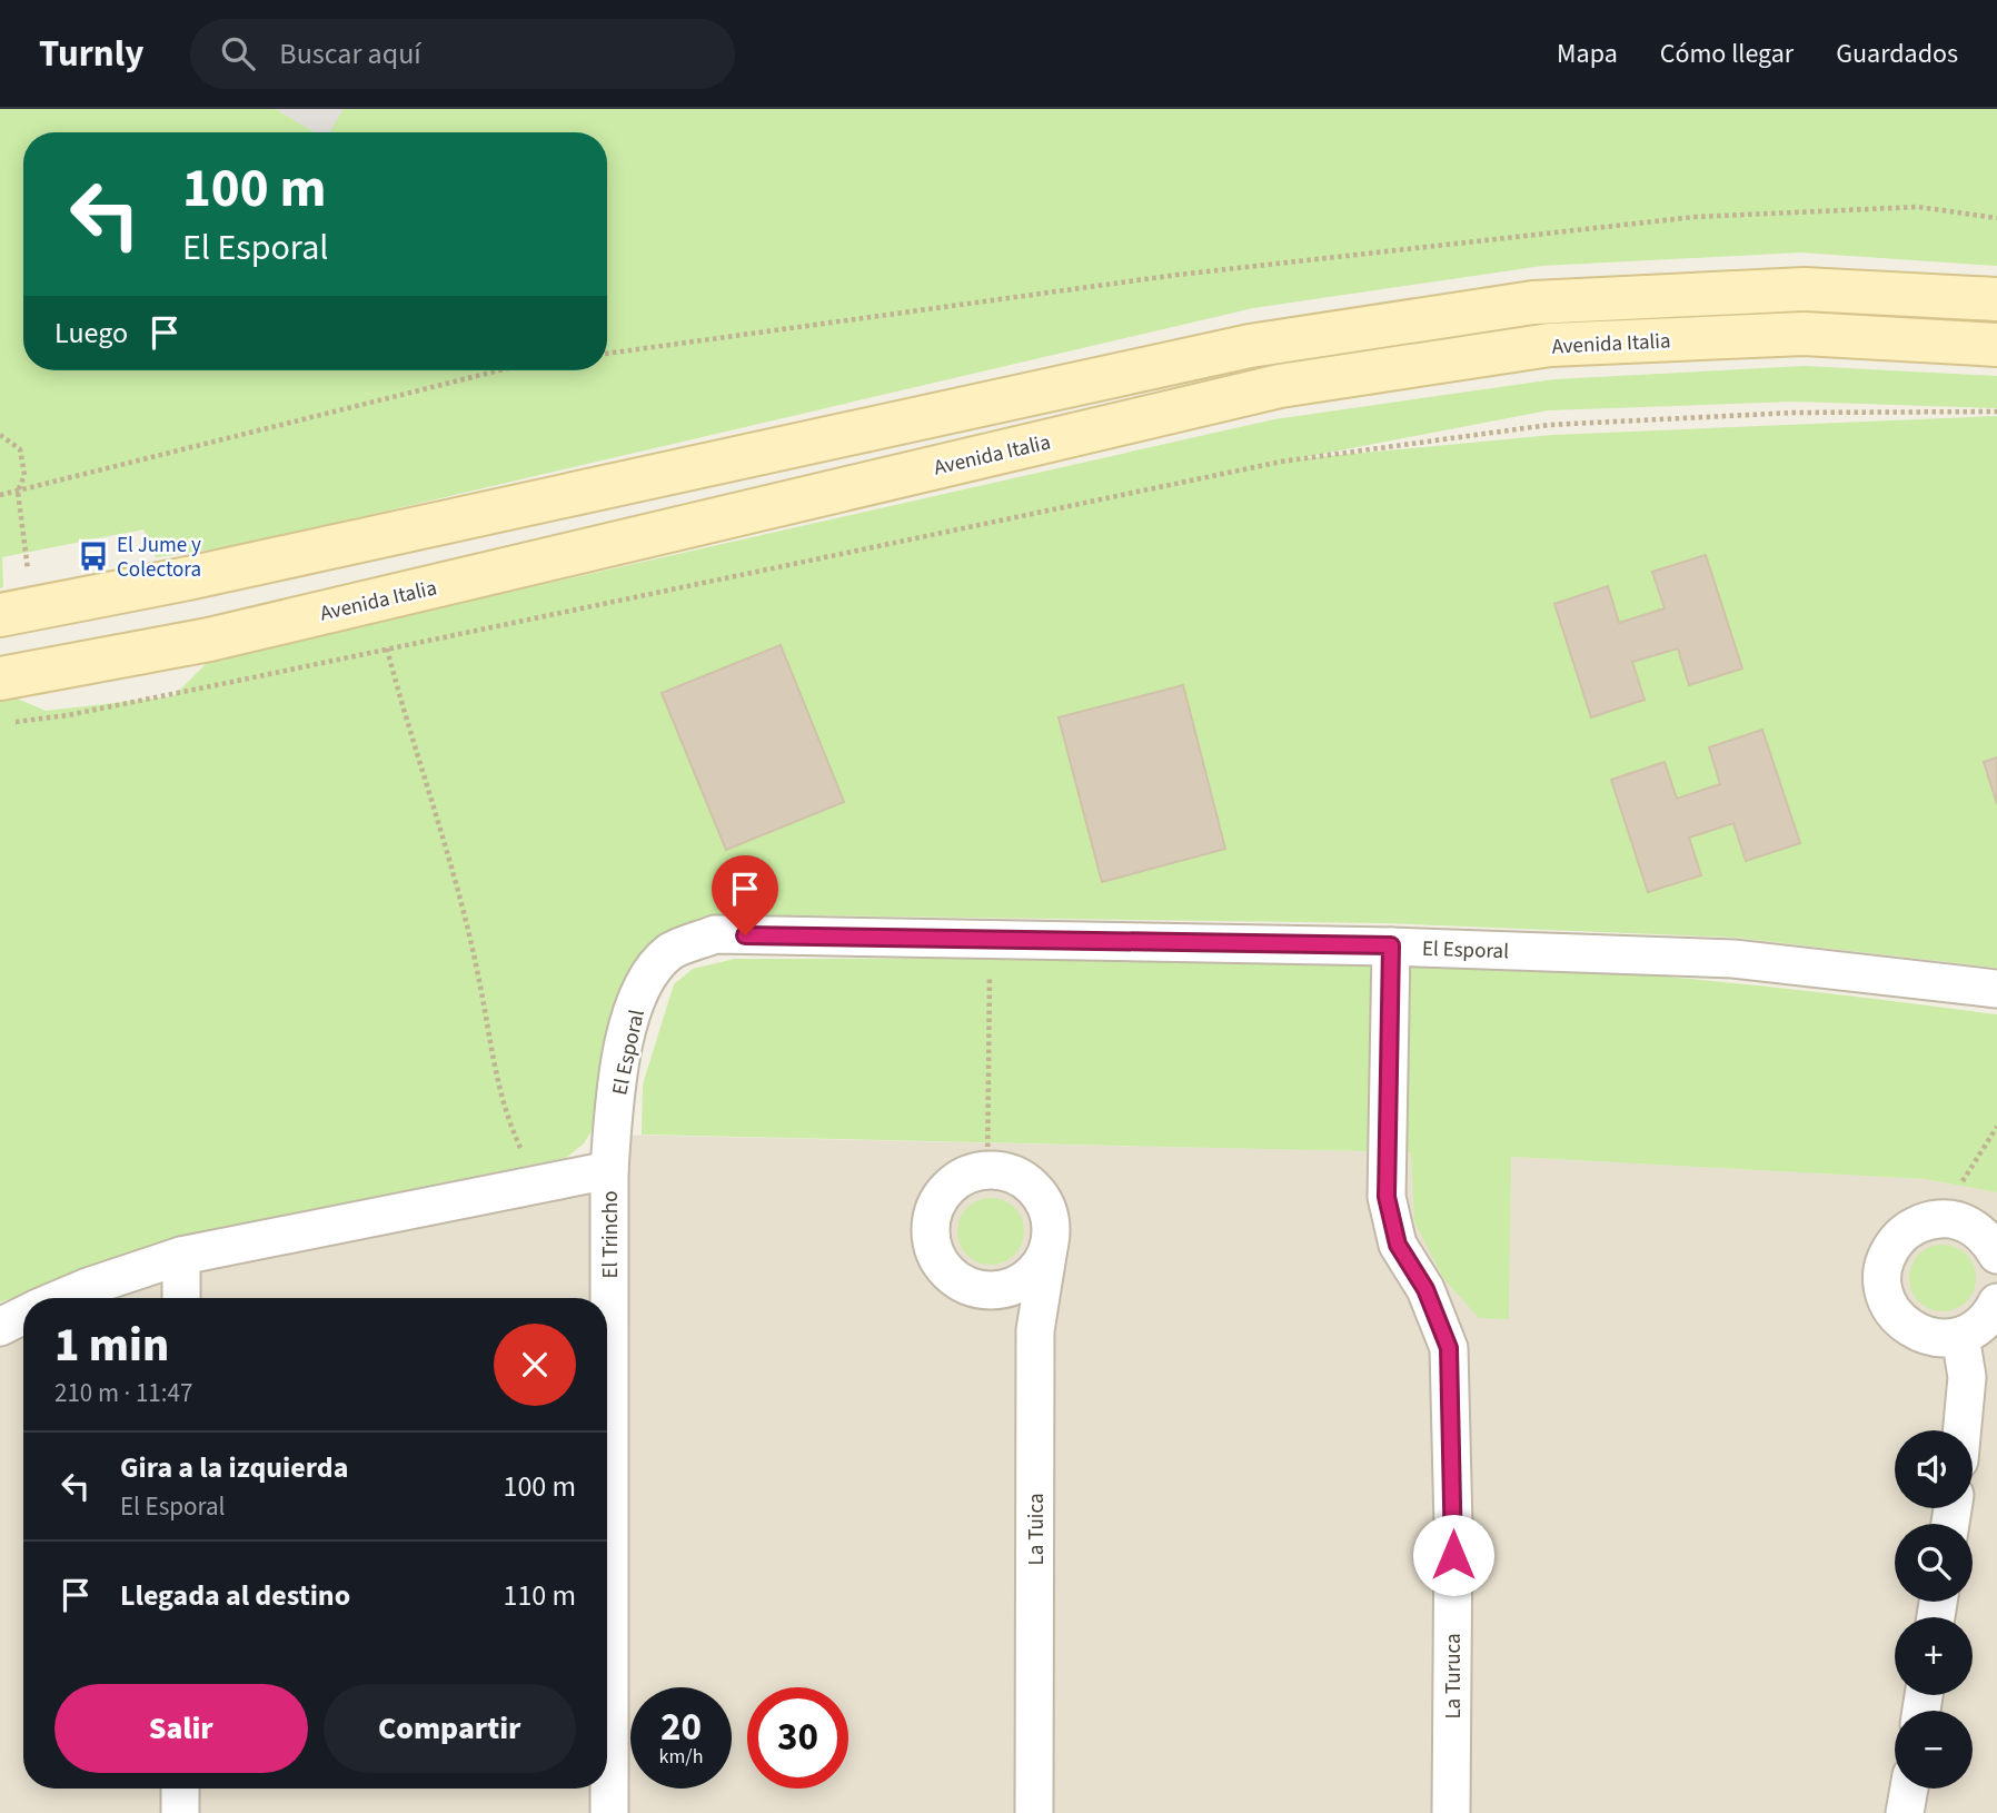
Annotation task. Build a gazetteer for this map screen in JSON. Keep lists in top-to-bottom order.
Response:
{
  "streets": {
    "main road": ["Avenida Italia"],
    "street": [
      "El Esporal",
      "El Trincho",
      "La Tuica",
      "La Turuca"
    ]
  },
  "crossings": [
    ["El Esporal", "El Trincho"],
    ["El Esporal", "La Turuca"]
  ],
  "places": {
    "bus stop": ["El Jume y Colectora"]
  },
  "page": {
    "header": "Turnly",
    "search": "Buscar aquí",
    "nav": ["Mapa", "Cómo llegar", "Guardados"],
    "turn": ["100 m", "El Esporal"],
    "then": "Luego",
    "heading": ["1 min", "210 m · 11:47"],
    "map_buttons": ["+", "−"],
    "list": [
      {
        "name": "Gira a la izquierda",
        "note": "El Esporal",
        "value": "100 m"
      },
      {
        "name": "Llegada al destino",
        "value": "110 m"
      }
    ],
    "buttons": ["Salir", "Compartir"],
    "speed": "20 km/h",
    "limit": "30"
  }
}
